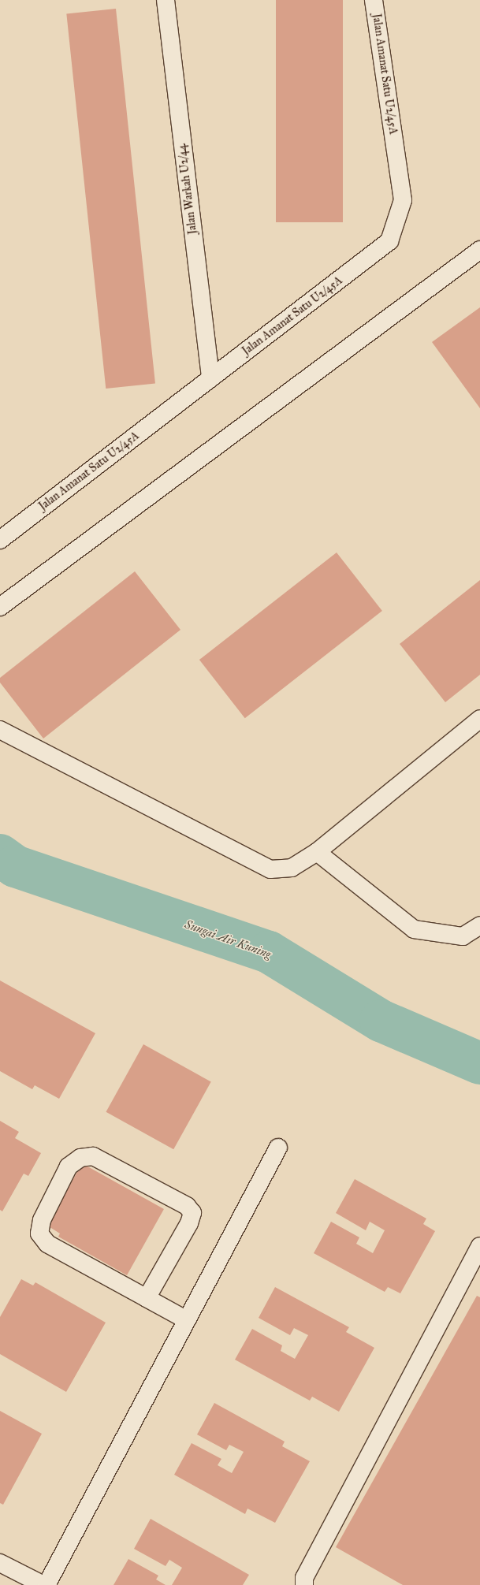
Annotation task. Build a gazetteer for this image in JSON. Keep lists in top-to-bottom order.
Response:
{
  "streets": {
    "street": ["Jalan Amanat Satu U2/45A", "Jalan Warkah U2/44"]
  },
  "crossings": [
    ["Jalan Amanat Satu U2/45A", "Jalan Warkah U2/44"]
  ],
  "water": ["Sungai Air Kuning"]
}
